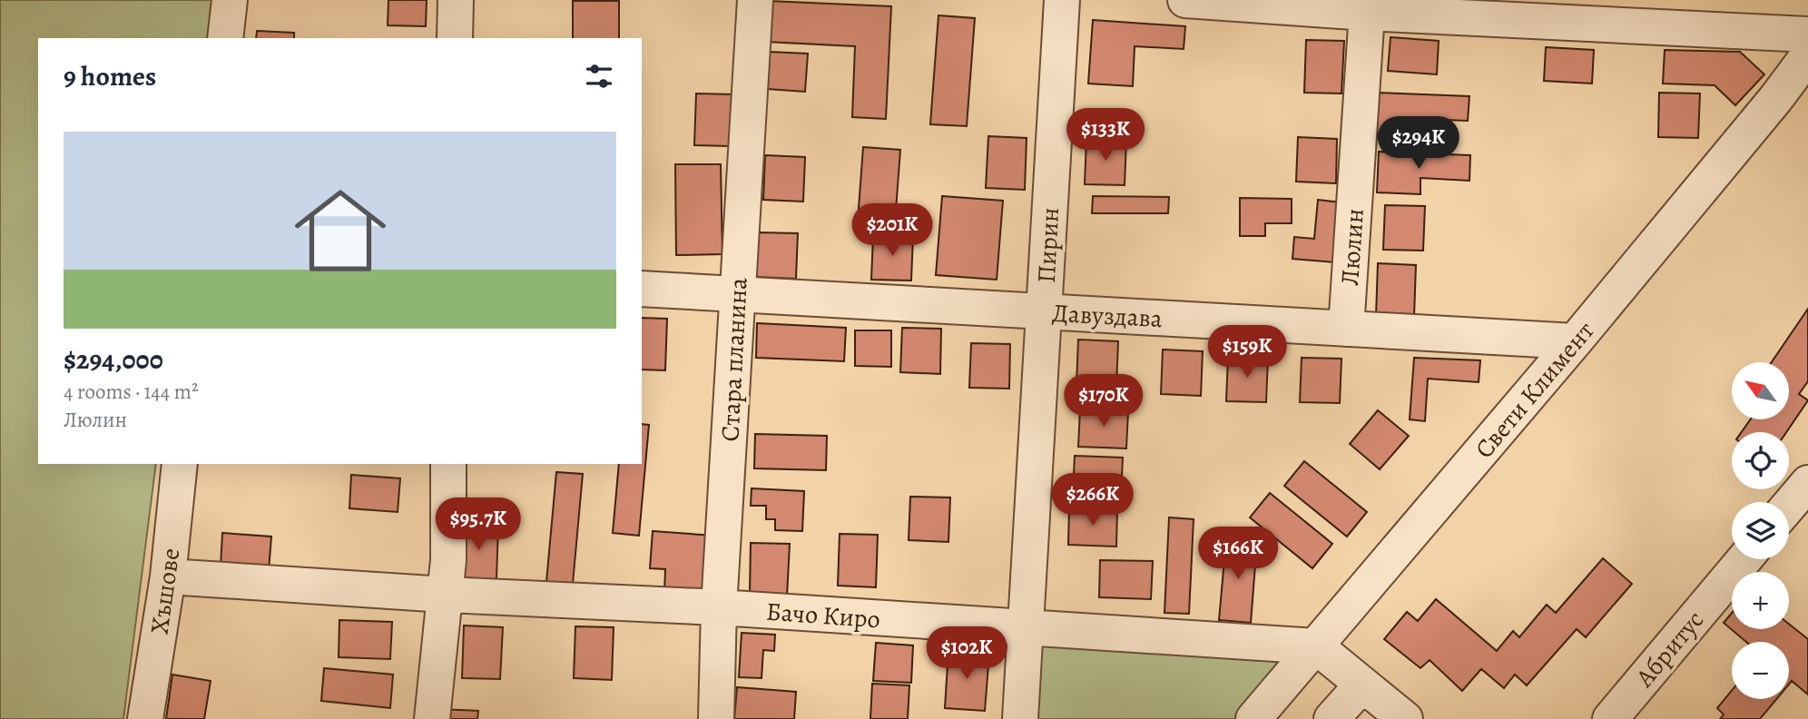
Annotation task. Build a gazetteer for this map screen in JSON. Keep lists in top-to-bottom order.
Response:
{
  "streets": {
    "street": [
      "Пирин",
      "Люлин",
      "Давуздава",
      "Стара планина",
      "Свети Климент",
      "Хъшове",
      "Бачо Киро",
      "Абритус"
    ]
  },
  "crossings": [
    ["Пирин", "Давуздава"],
    ["Пирин", "Бачо Киро"],
    ["Люлин", "Давуздава"],
    ["Давуздава", "Стара планина"],
    ["Давуздава", "Свети Климент"],
    ["Стара планина", "Бачо Киро"],
    ["Свети Климент", "Бачо Киро"],
    ["Хъшове", "Бачо Киро"]
  ],
  "north": "top left",
  "page": {
    "heading": "9 homes",
    "price": [
      "$133K",
      "$294K",
      "$201K",
      "$159K",
      "$170K",
      "$266K",
      "$95.7K",
      "$166K",
      "$102K"
    ],
    "list": [
      {
        "name": "$294,000",
        "note": "4 rooms · 144 m² · Люлин"
      }
    ],
    "map_buttons": ["+", "−"]
  }
}
